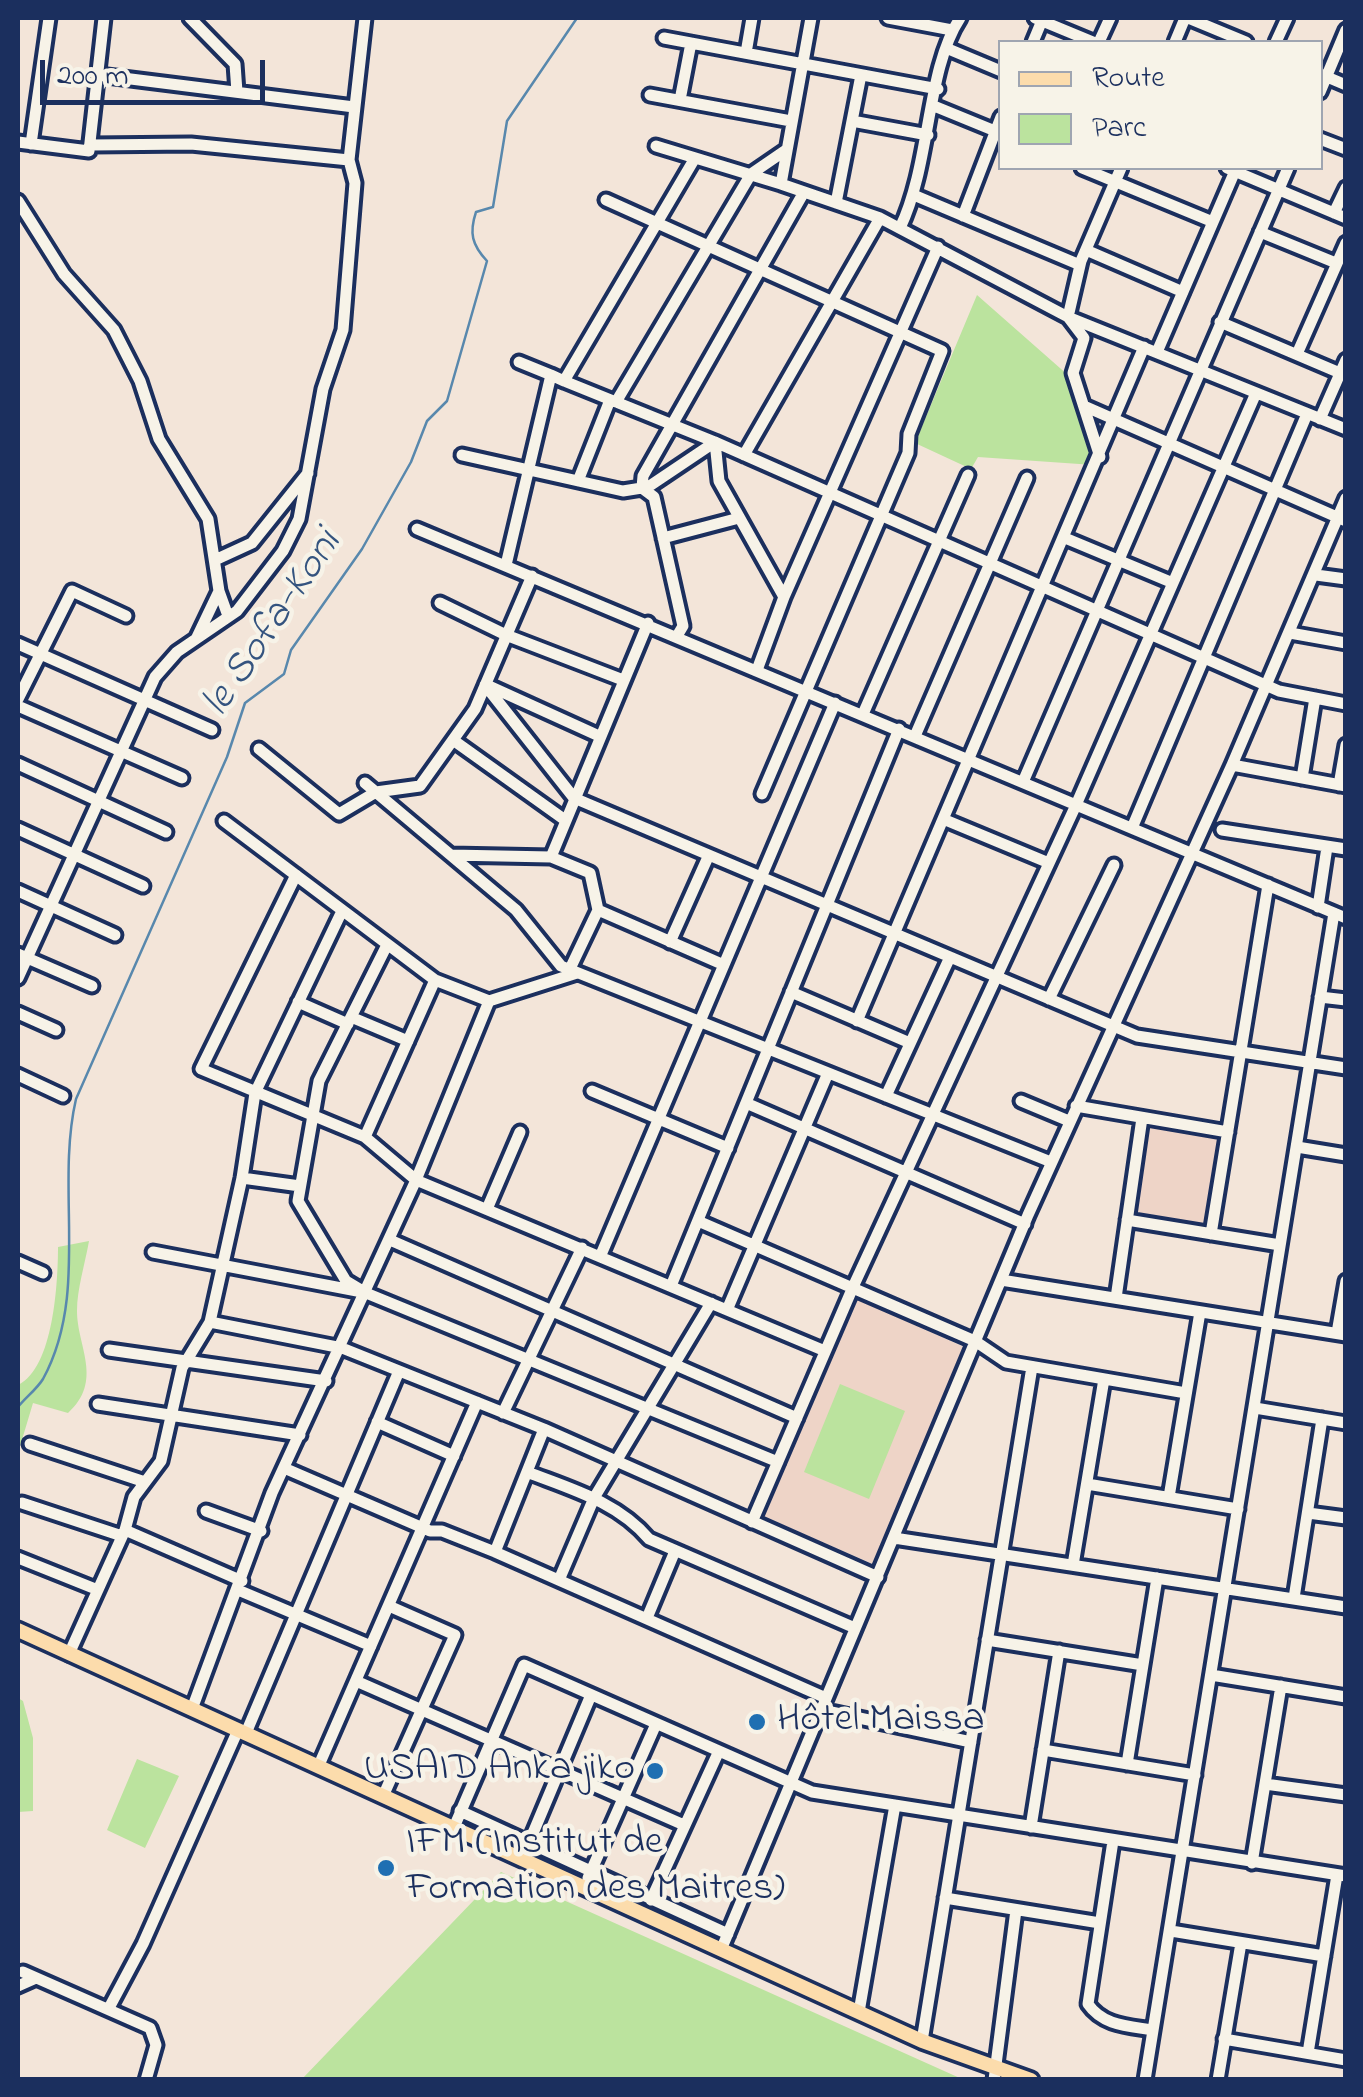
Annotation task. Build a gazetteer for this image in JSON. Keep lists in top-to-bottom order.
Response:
{
  "water": ["le Sofa-Koni"],
  "places": ["Hôtel Maissa", "USAID Anka jiko", "IFM (Institut de Formation des Maitres)"],
  "legend": ["Route", "Parc"],
  "scale_bar": "200 m"
}
